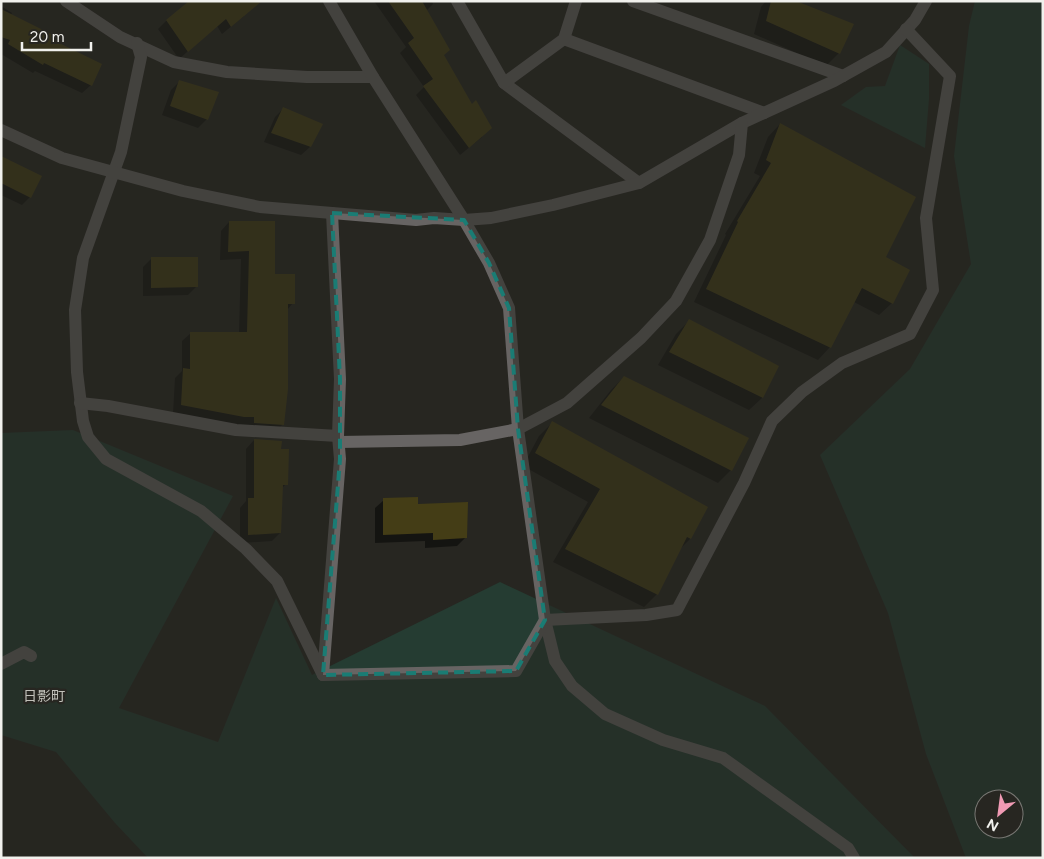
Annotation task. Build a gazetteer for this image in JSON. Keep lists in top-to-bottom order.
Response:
{
  "districts": ["日影町"],
  "scale_bar": "20 m",
  "north": "bottom left"
}
